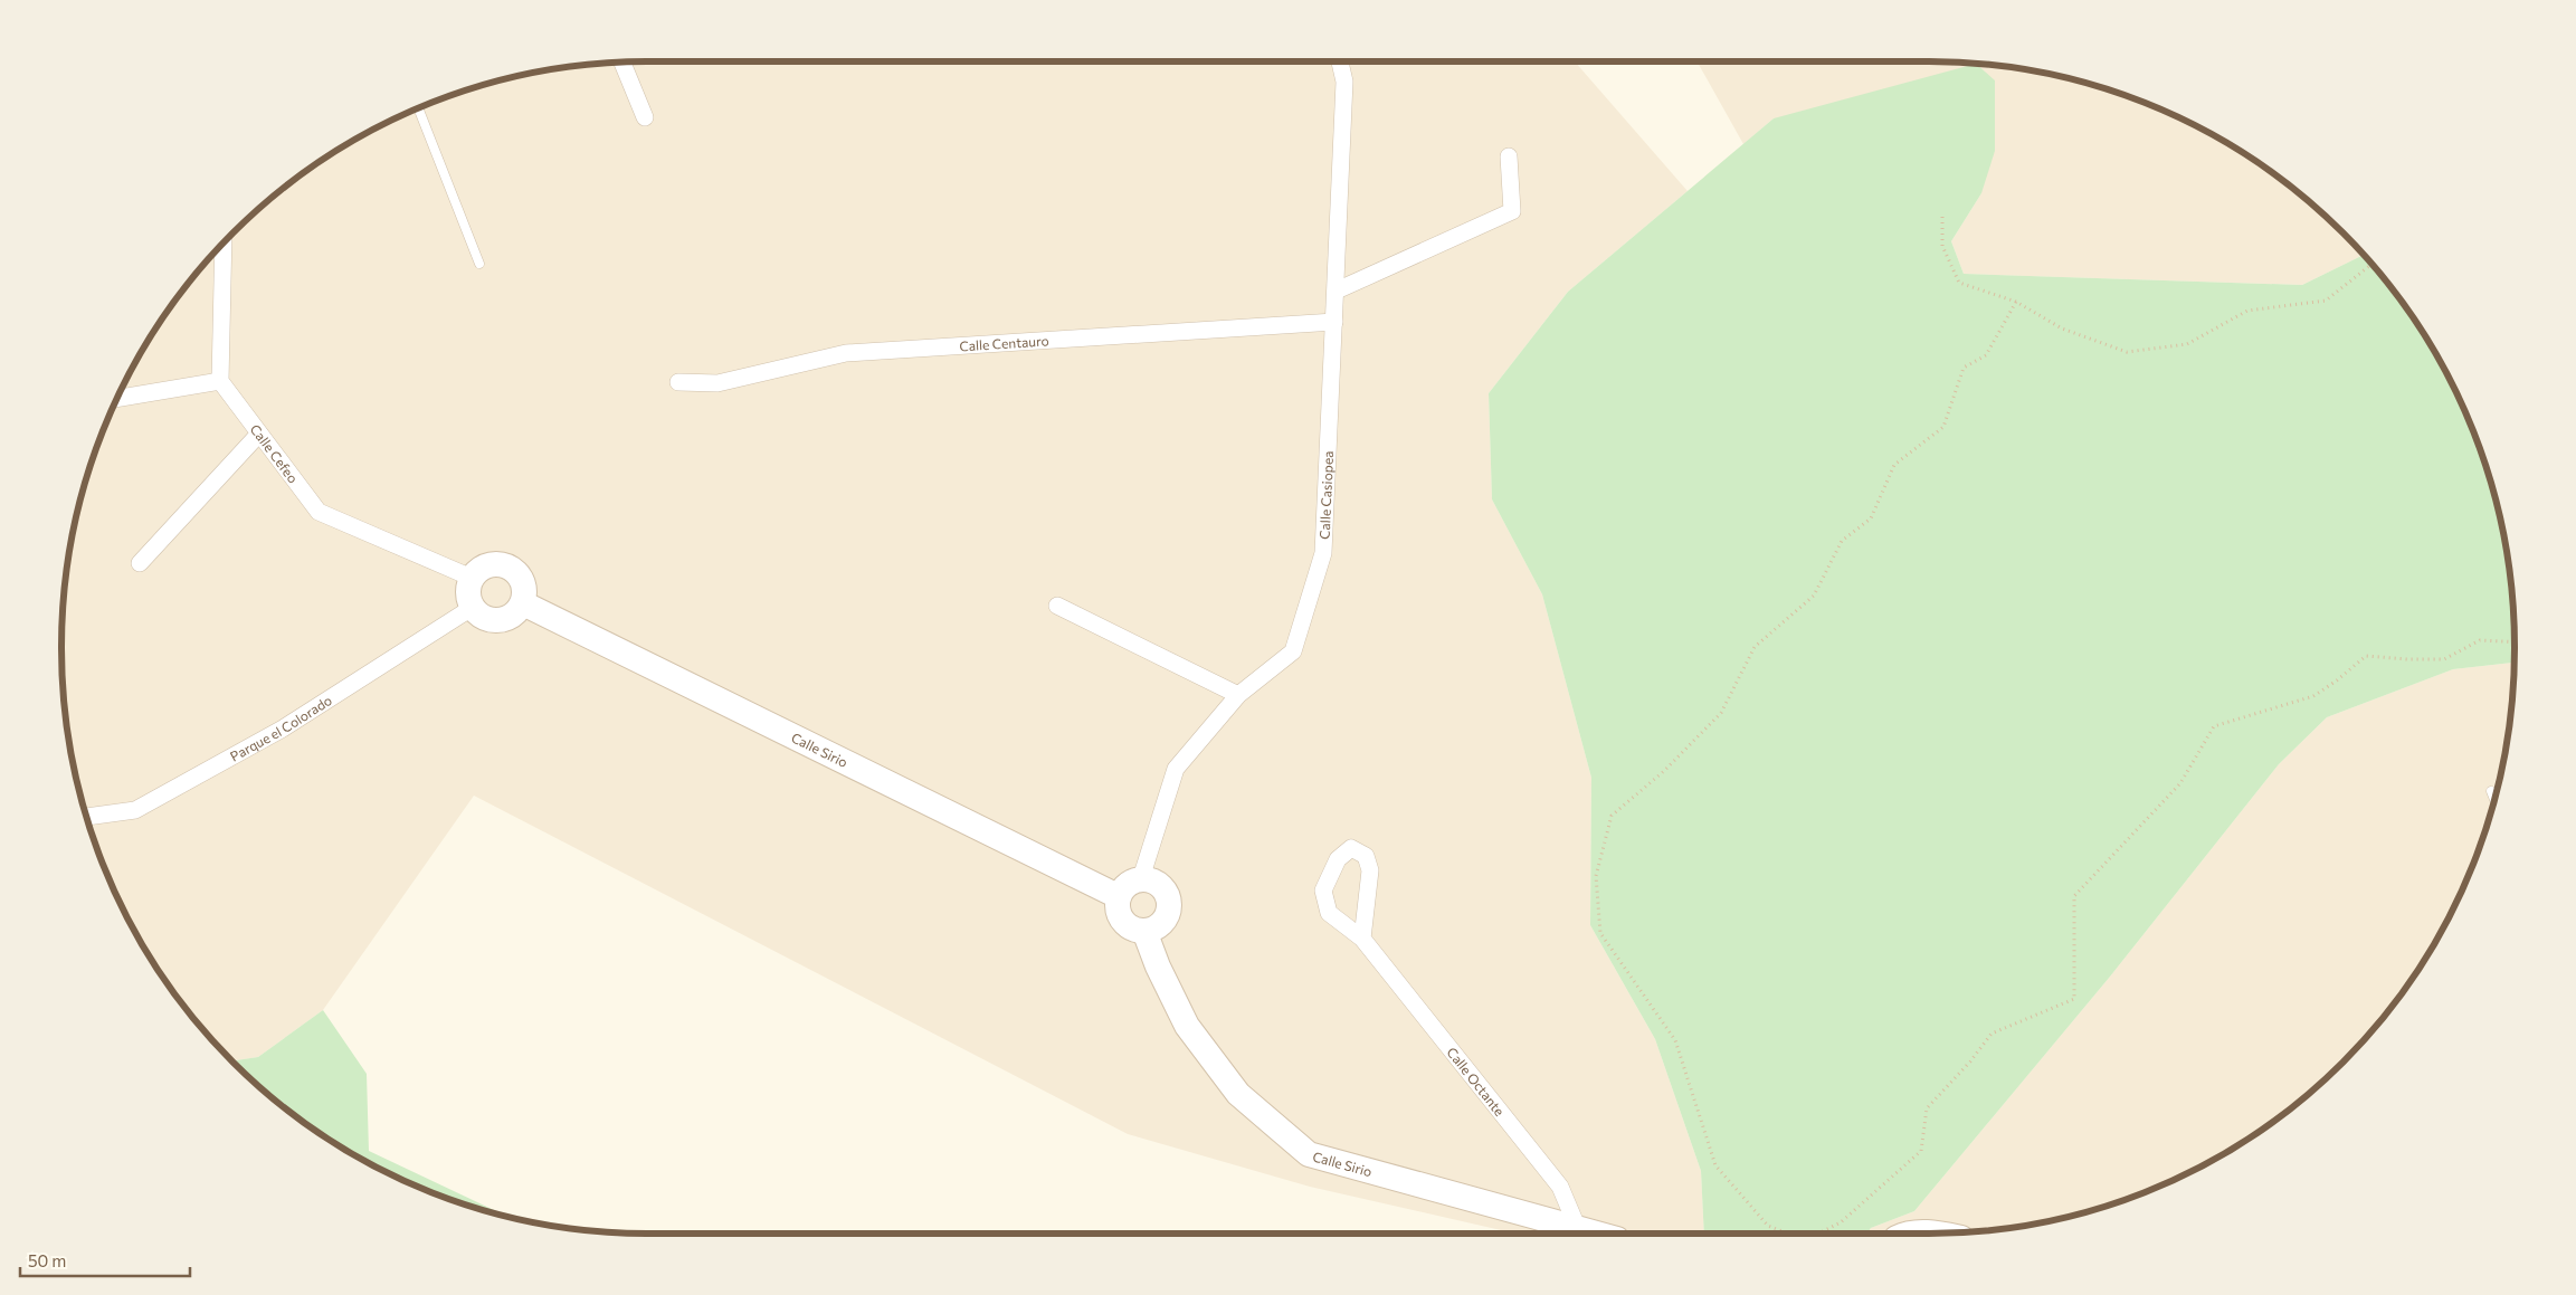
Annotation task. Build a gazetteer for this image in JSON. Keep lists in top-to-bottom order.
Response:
{
  "streets": {
    "street": [
      "Calle Centauro",
      "Calle Cefeo",
      "Calle Casiopea",
      "Parque el Colorado",
      "Calle Sirio",
      "Calle Octante"
    ]
  },
  "crossings": [
    ["Calle Centauro", "Calle Casiopea"],
    ["Calle Cefeo", "Parque el Colorado"],
    ["Calle Cefeo", "Calle Sirio"],
    ["Calle Casiopea", "Calle Sirio"],
    ["Parque el Colorado", "Calle Sirio"],
    ["Calle Sirio", "Calle Octante"]
  ],
  "scale_bar": "50 m"
}
